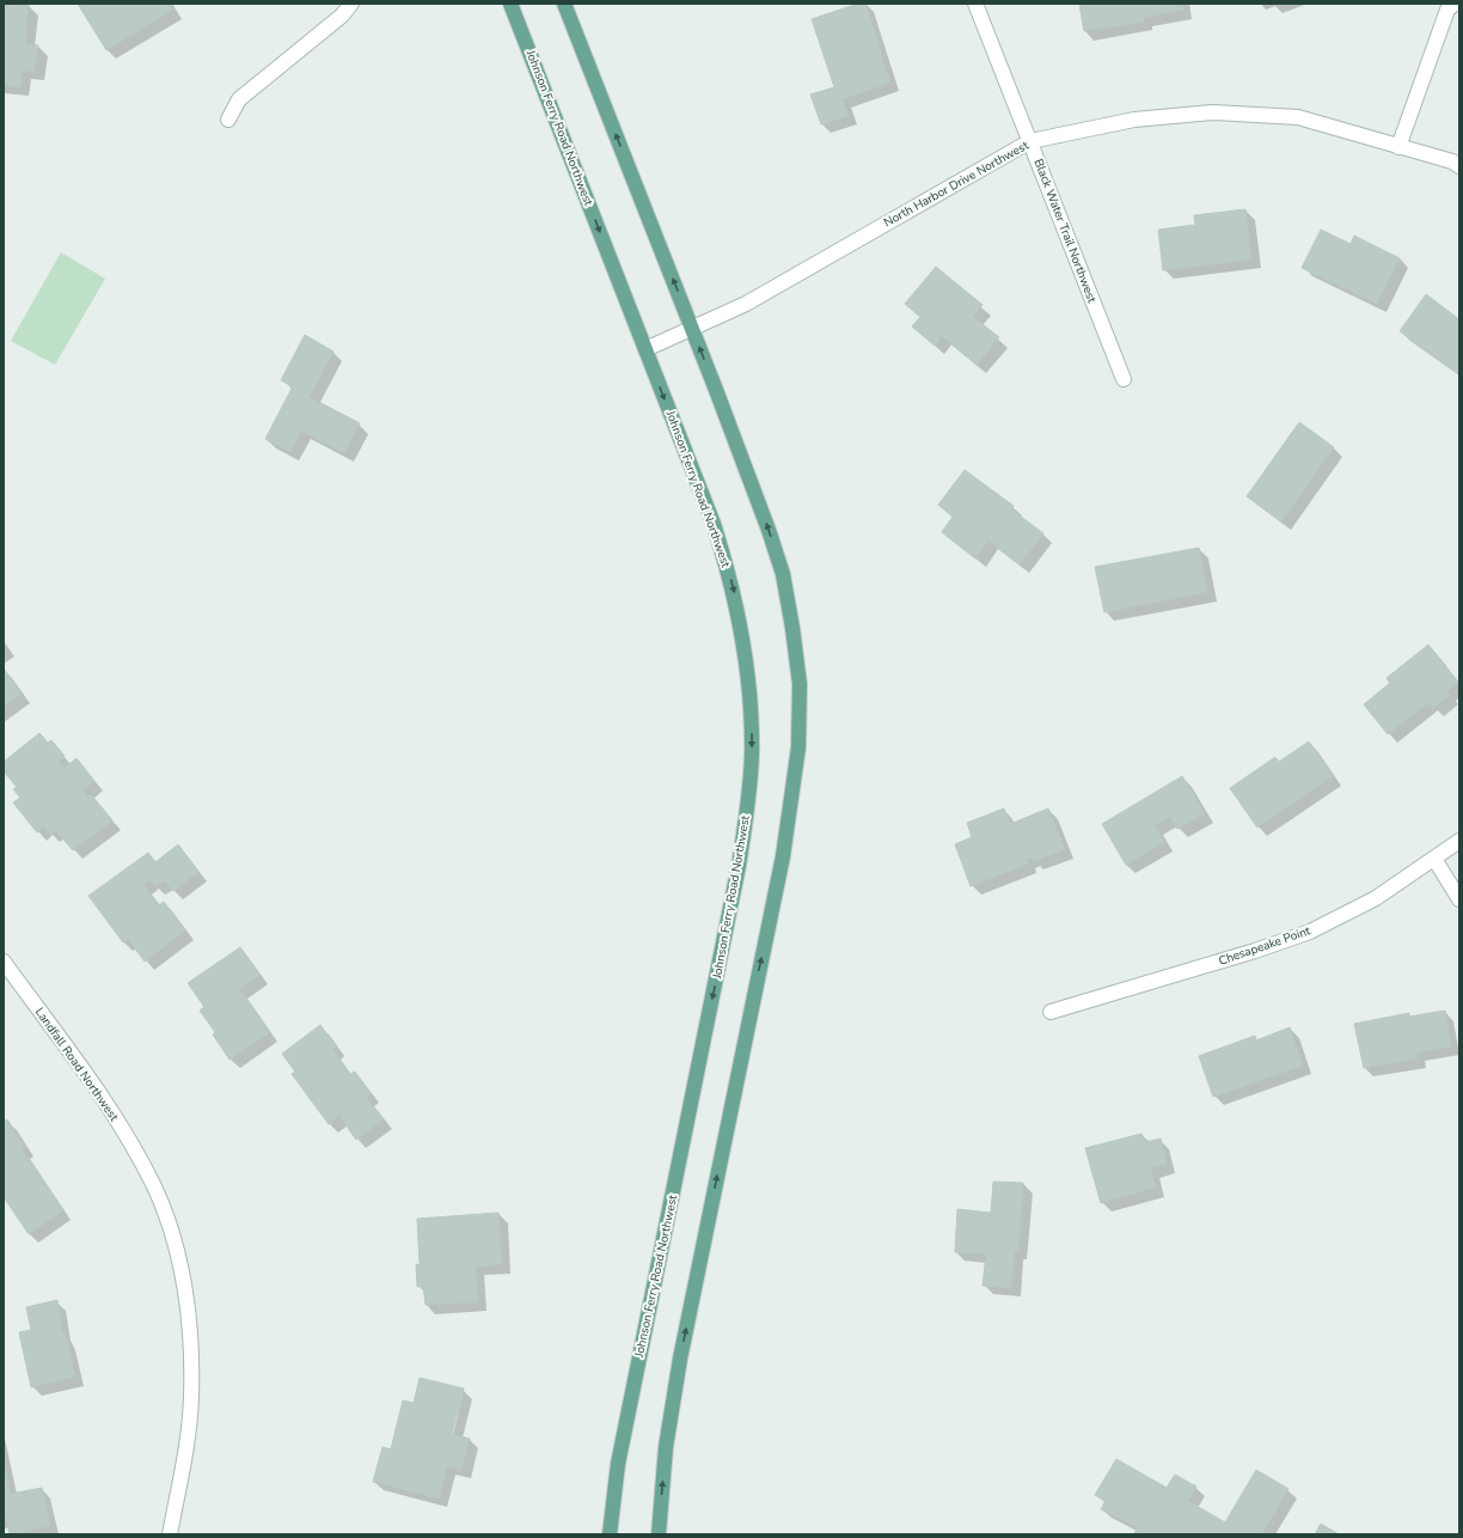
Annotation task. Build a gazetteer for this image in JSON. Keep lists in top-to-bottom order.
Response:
{
  "streets": {
    "main road": ["Johnson Ferry Road Northwest"],
    "street": [
      "North Harbor Drive Northwest",
      "Black Water Trail Northwest",
      "Chesapeake Point",
      "Landfall Road Northwest"
    ]
  },
  "crossings": [
    ["Johnson Ferry Road Northwest", "North Harbor Drive Northwest"],
    ["North Harbor Drive Northwest", "Black Water Trail Northwest"]
  ]
}
